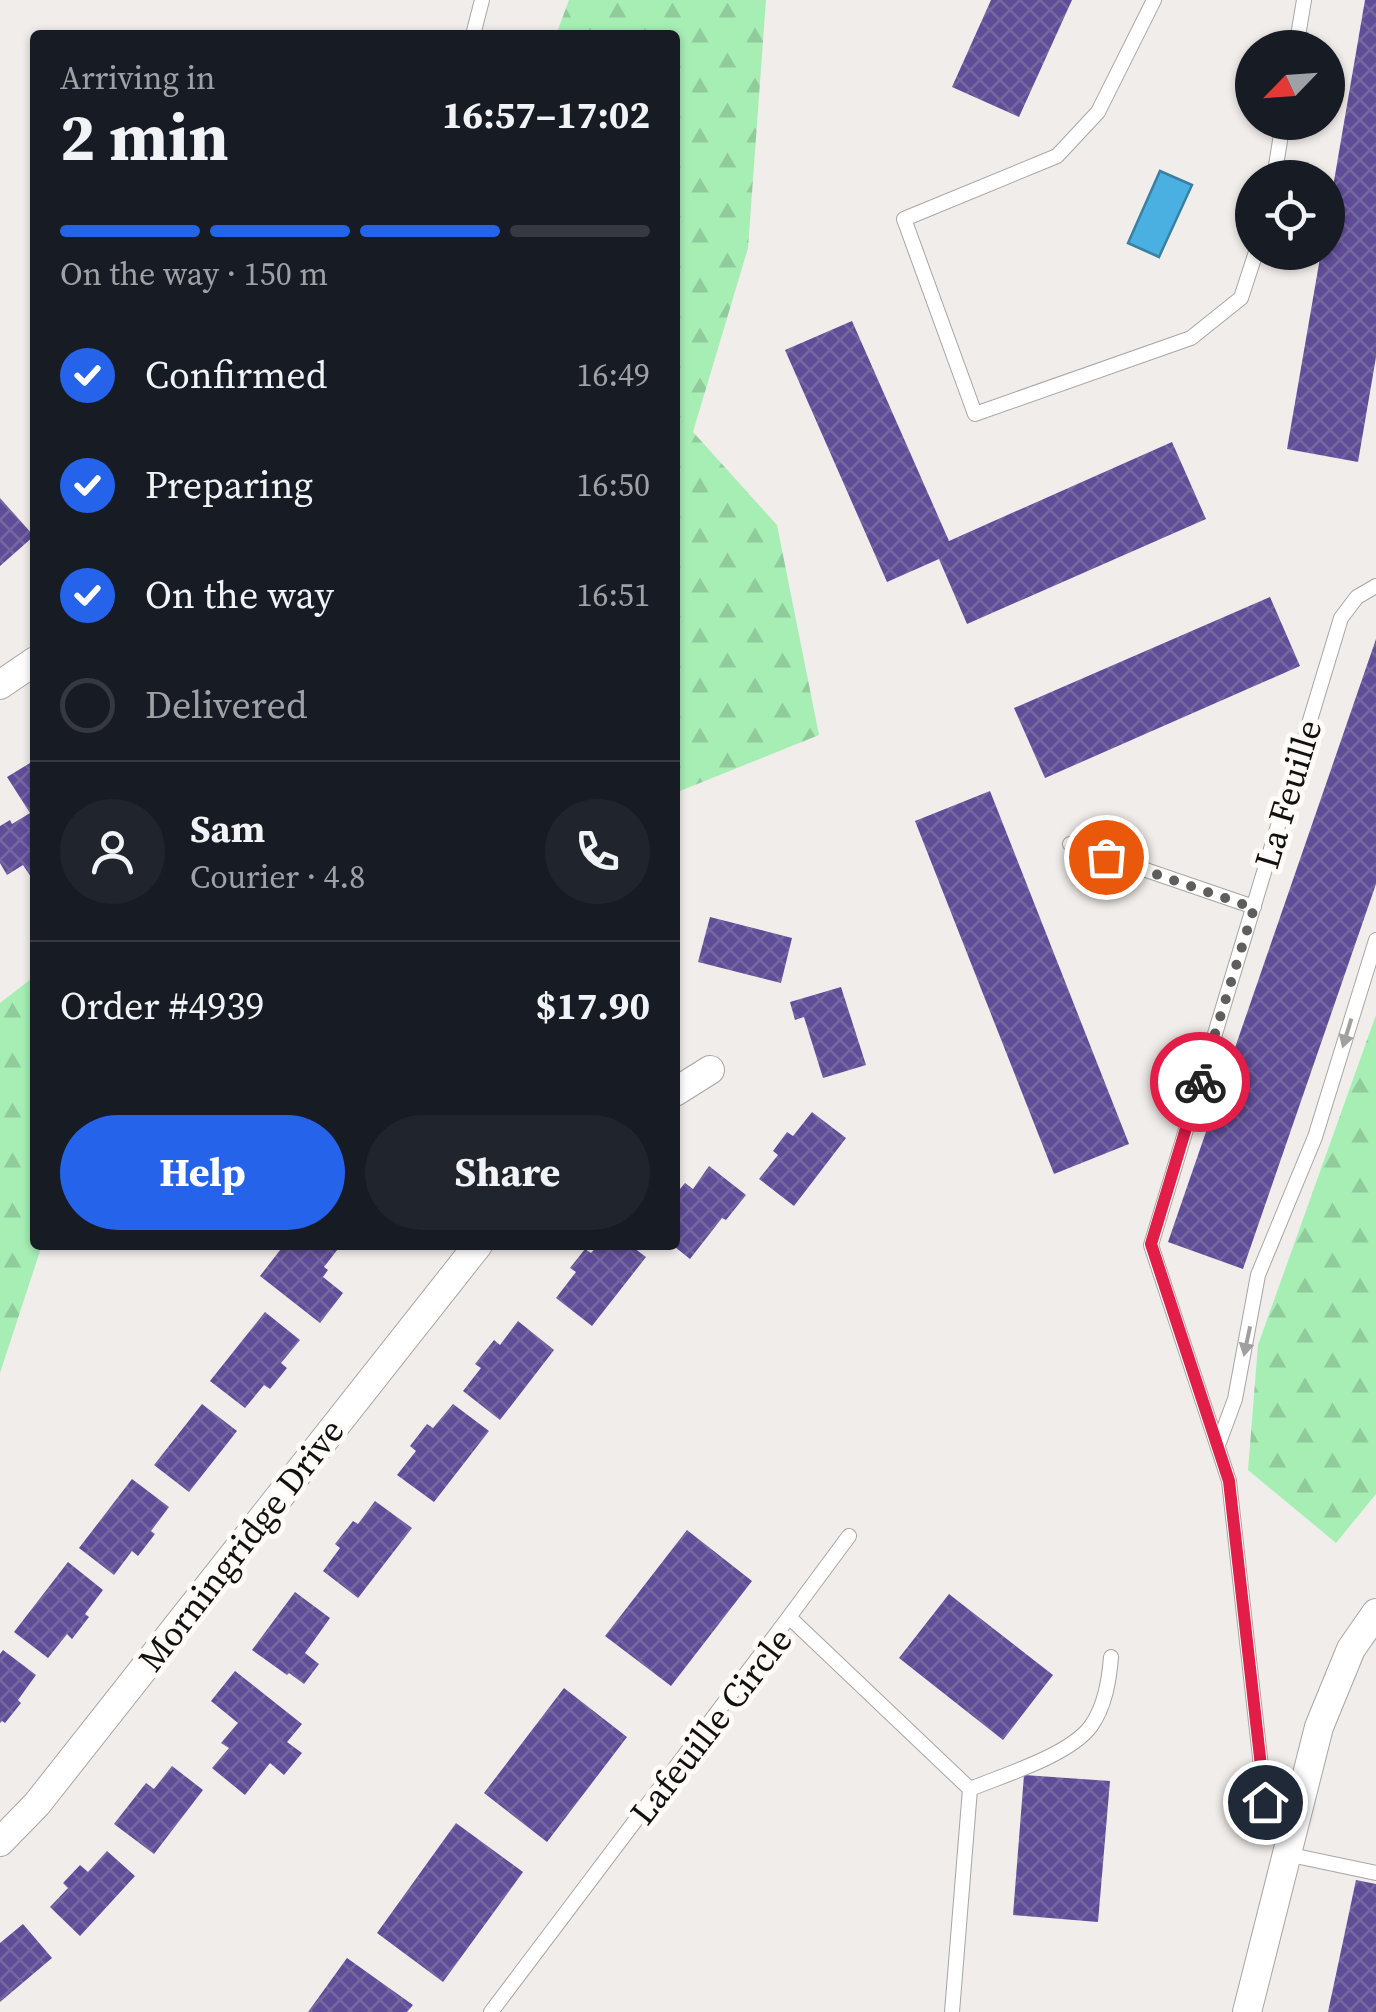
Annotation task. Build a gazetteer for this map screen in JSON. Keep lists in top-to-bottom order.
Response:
{
  "streets": {
    "street": ["Morningridge Drive"],
    "lane": ["La Feuille", "Lafeuille Circle"]
  },
  "north": "bottom left",
  "page": {
    "heading": ["2 min", "Arriving in", "16:57–17:02"],
    "panel": [
      "Sam",
      "Courier · 4.8",
      "Order #4939",
      "$17.90"
    ],
    "bar": "On the way · 150 m",
    "list": [
      ["Confirmed", "16:49"],
      ["Preparing", "16:50"],
      ["On the way", "16:51"],
      "Delivered"
    ],
    "buttons": ["Help", "Share"]
  }
}
